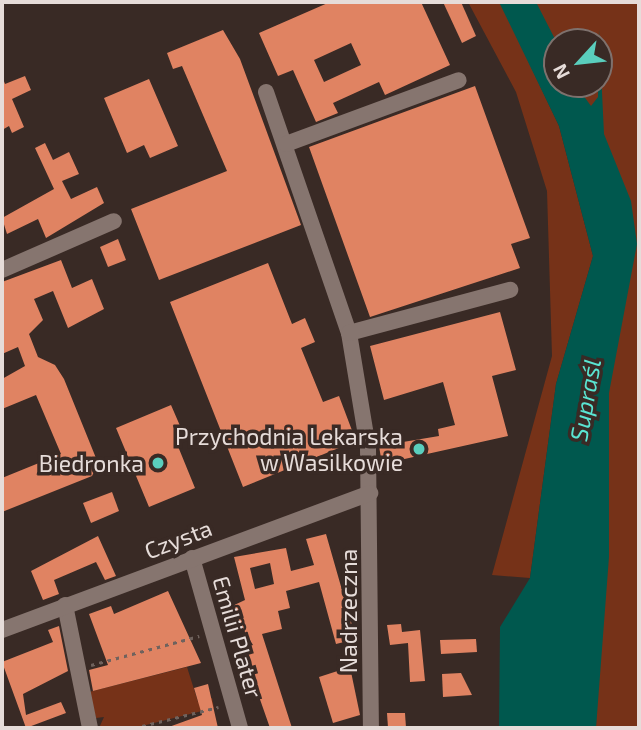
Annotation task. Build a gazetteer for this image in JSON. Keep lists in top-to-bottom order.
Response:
{
  "streets": {
    "street": ["Czysta", "Nadrzeczna", "Emilii Plater"]
  },
  "crossings": [
    ["Czysta", "Nadrzeczna"],
    ["Czysta", "Emilii Plater"]
  ],
  "water": ["Supraśl"],
  "places": ["Przychodnia Lekarska w Wasilkowie", "Biedronka"],
  "north": "bottom left"
}
